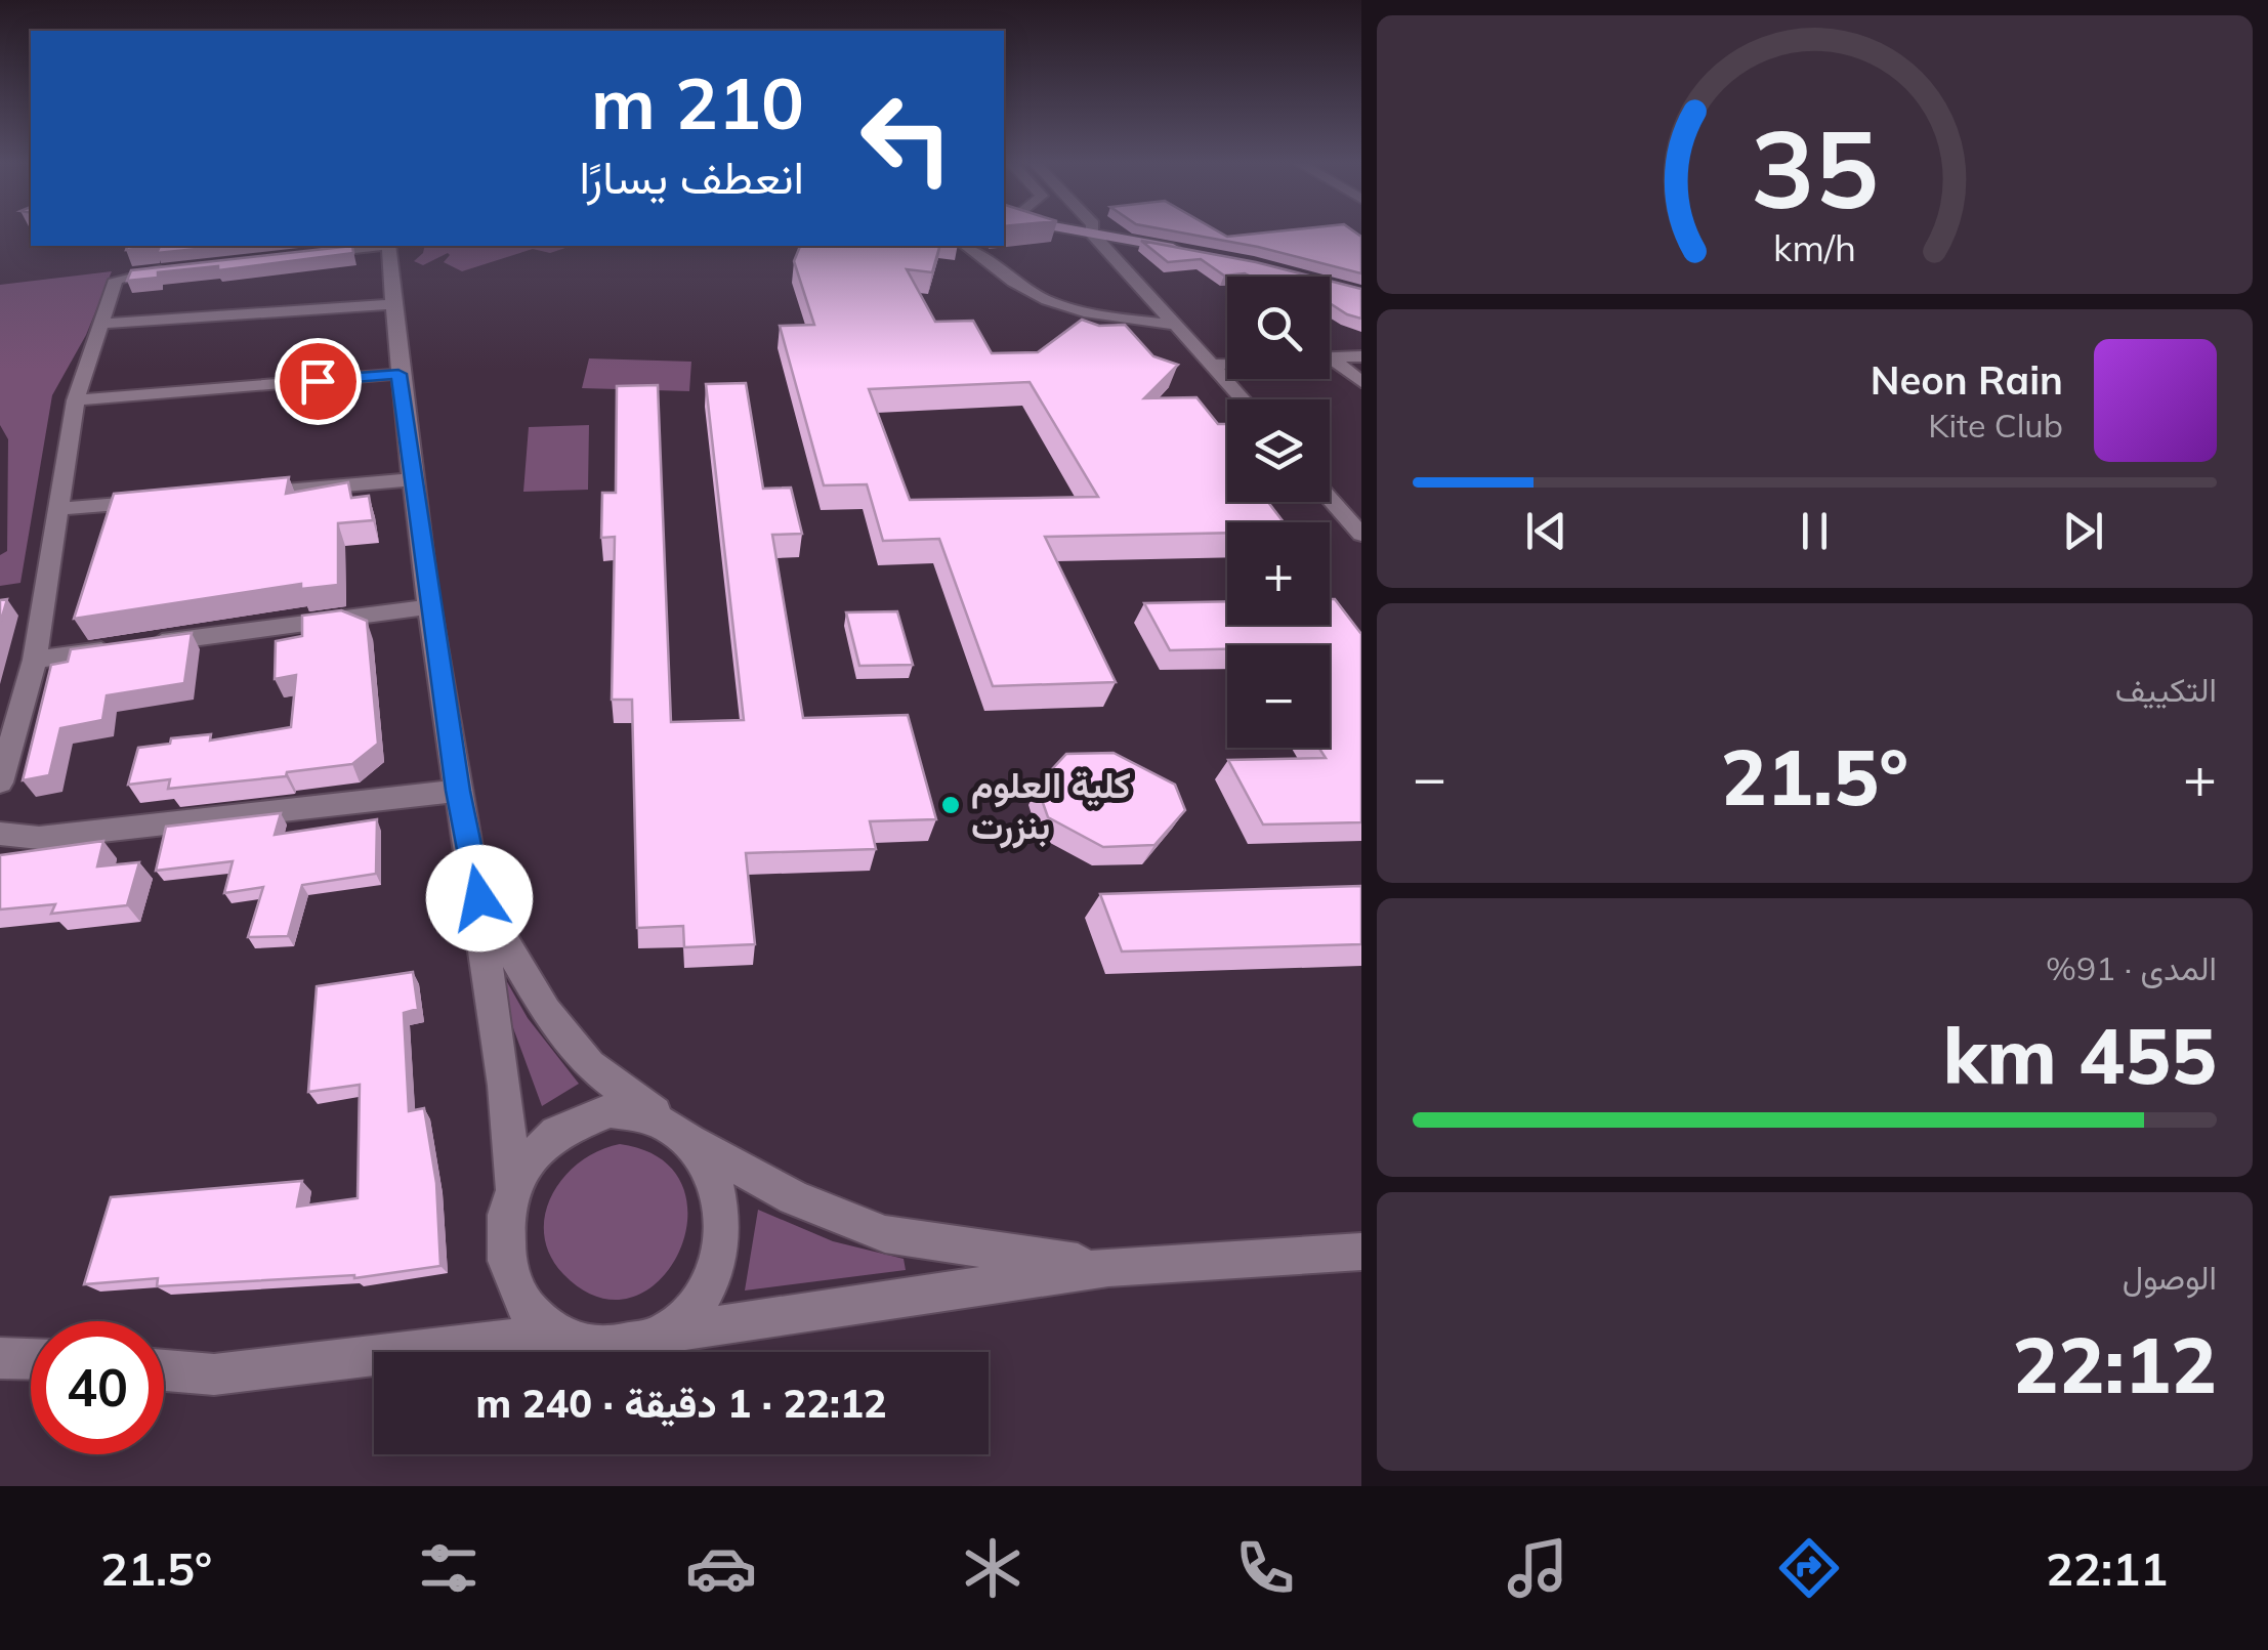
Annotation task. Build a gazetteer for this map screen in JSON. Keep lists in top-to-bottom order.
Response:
{
  "places": ["كلية العلوم بنزرت"],
  "page": {
    "turn": ["210 m", "انعطف يسارًا"],
    "map_buttons": ["+", "−"],
    "song": ["Neon Rain", "Kite Club"],
    "tile": [
      "التكييف",
      ["المدى · 91%", "455 km"],
      ["الوصول", "22:12"]
    ],
    "heat": ["−", "21.5°", "+"],
    "limit": "40",
    "trip": "22:12 · 1 دقيقة · 240 m",
    "tabs": ["22:11", "21.5°"],
    "gauge": ["35", "km/h"]
  }
}
